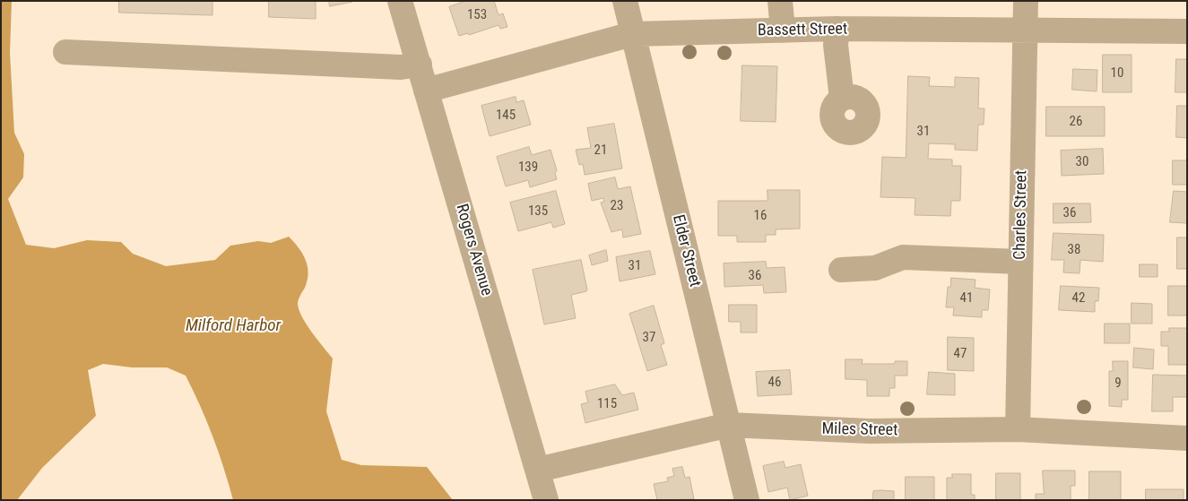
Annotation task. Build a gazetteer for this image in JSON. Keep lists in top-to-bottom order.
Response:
{
  "streets": {
    "street": [
      "Bassett Street",
      "Charles Street",
      "Rogers Avenue",
      "Elder Street",
      "Miles Street"
    ]
  },
  "crossings": [
    ["Bassett Street", "Charles Street"],
    ["Bassett Street", "Rogers Avenue"],
    ["Bassett Street", "Elder Street"],
    ["Charles Street", "Miles Street"],
    ["Rogers Avenue", "Miles Street"],
    ["Elder Street", "Miles Street"]
  ],
  "water": ["Milford Harbor"],
  "house_numbers": [
    "153",
    "10",
    "145",
    "26",
    "31",
    "21",
    "30",
    "139",
    "23",
    "135",
    "36",
    "16",
    "38",
    "31",
    "36",
    "41",
    "42",
    "37",
    "47",
    "46",
    "9",
    "115"
  ]
}
